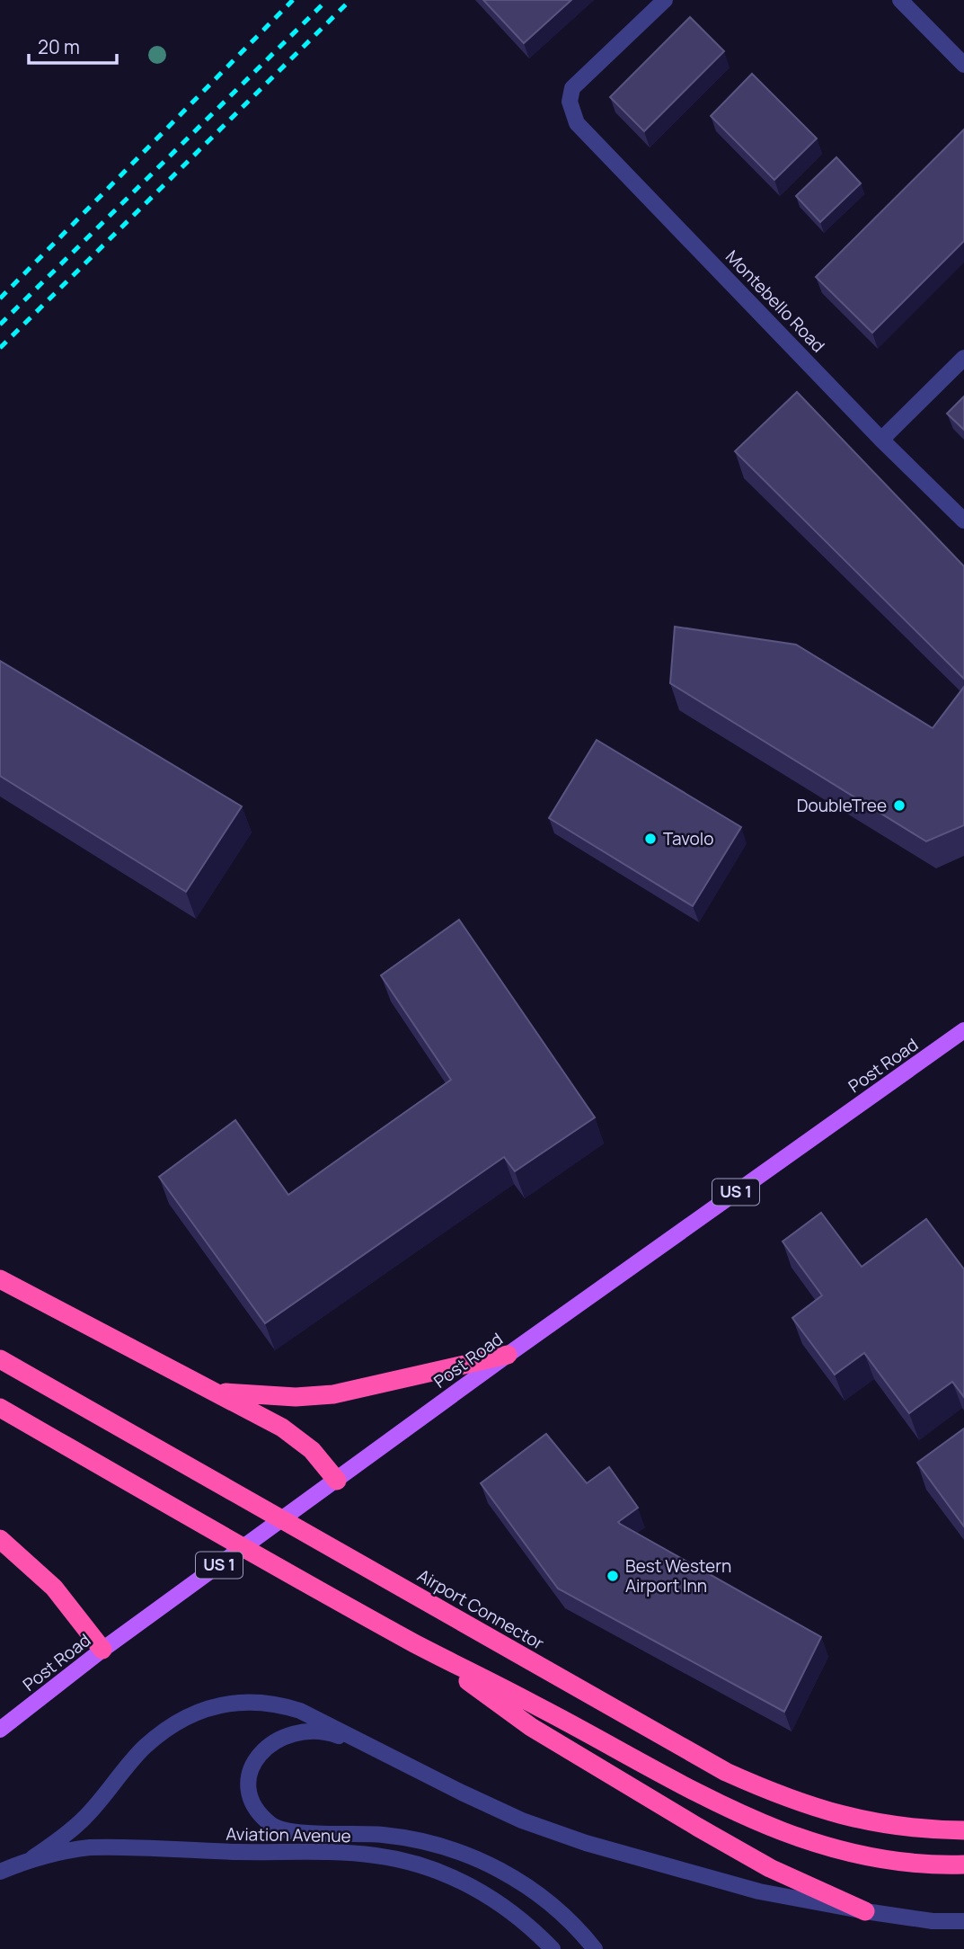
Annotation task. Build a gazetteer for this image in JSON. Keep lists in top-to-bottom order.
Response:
{
  "streets": {
    "highway": ["Airport Connector"],
    "main road": ["Post Road", "US 1"],
    "street": ["Montebello Road", "Aviation Avenue"]
  },
  "places": ["DoubleTree", "Tavolo", "Best Western Airport Inn"],
  "scale_bar": "20 m"
}
